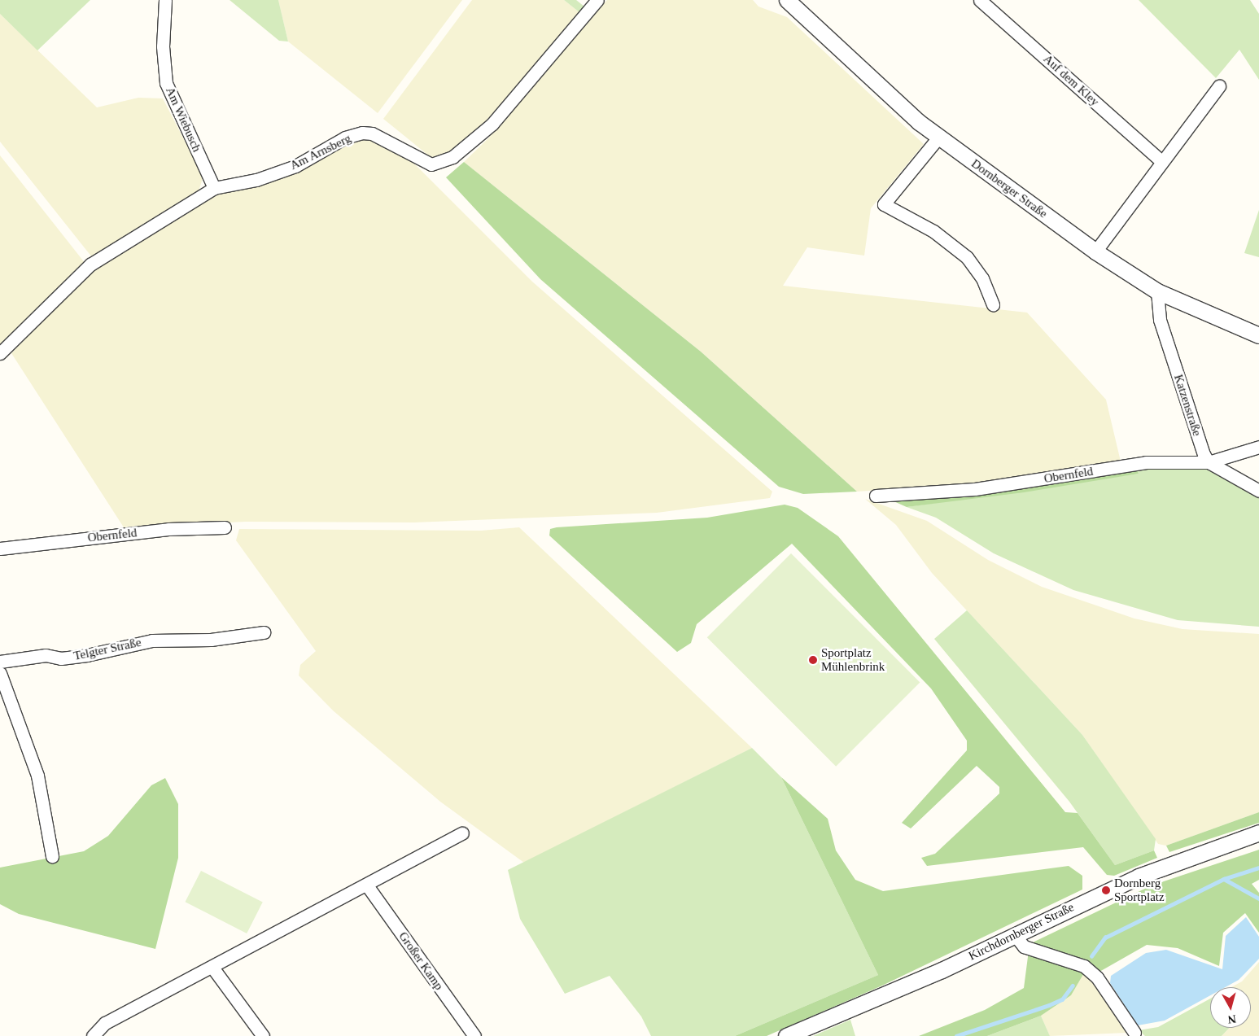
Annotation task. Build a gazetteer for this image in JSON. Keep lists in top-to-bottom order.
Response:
{
  "streets": {
    "street": [
      "Auf dem Kley",
      "Am Wiebusch",
      "Am Arnsberg",
      "Dornberger Straße",
      "Katzenstraße",
      "Obernfeld",
      "Telgter Straße",
      "Kirchdornberger Straße",
      "Großer Kamp"
    ]
  },
  "crossings": [
    ["Am Wiebusch", "Am Arnsberg"],
    ["Dornberger Straße", "Katzenstraße"],
    ["Katzenstraße", "Obernfeld"]
  ],
  "places": ["Sportplatz Mühlenbrink", "Dornberg Sportplatz"],
  "north": "bottom"
}
